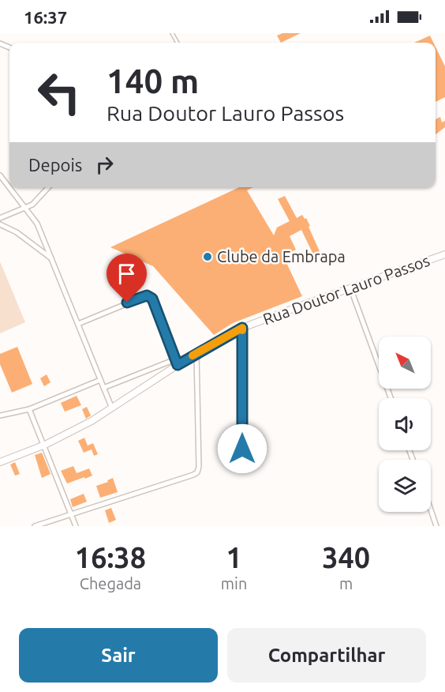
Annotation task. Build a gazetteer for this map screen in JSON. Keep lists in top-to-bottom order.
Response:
{
  "streets": {
    "main road": ["Rua Doutor Lauro Passos"]
  },
  "places": ["Clube da Embrapa"],
  "north": "top left",
  "page": {
    "status": "16:37",
    "turn": ["140 m", "Rua Doutor Lauro Passos"],
    "then": "Depois",
    "eta": [
      "16:38",
      "Chegada",
      "1",
      "min",
      "340",
      "m"
    ],
    "buttons": ["Sair", "Compartilhar"]
  }
}
